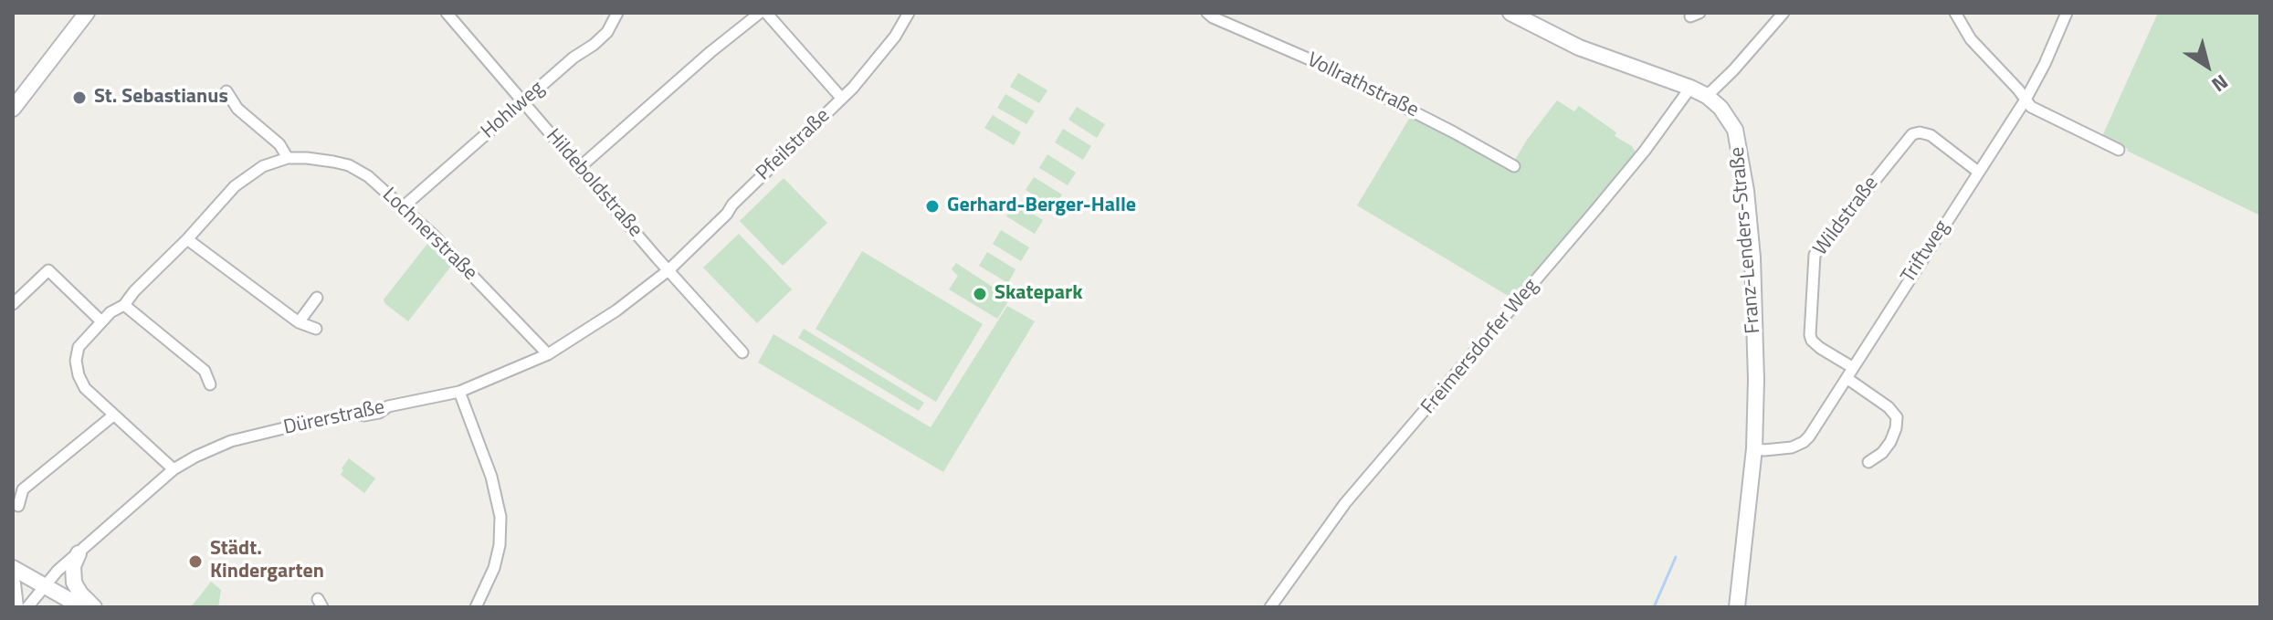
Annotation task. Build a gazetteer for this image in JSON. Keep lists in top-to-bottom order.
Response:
{
  "streets": {
    "street": [
      "Vollrathstraße",
      "Hohlweg",
      "Pfeilstraße",
      "Hildeboldstraße",
      "Wildstraße",
      "Lochnerstraße",
      "Franz-Lenders-Straße",
      "Triftweg",
      "Freimersdorfer Weg",
      "Dürerstraße"
    ]
  },
  "crossings": [
    ["Hohlweg", "Hildeboldstraße"],
    ["Hohlweg", "Lochnerstraße"],
    ["Pfeilstraße", "Hildeboldstraße"],
    ["Pfeilstraße", "Dürerstraße"],
    ["Hildeboldstraße", "Dürerstraße"],
    ["Wildstraße", "Triftweg"],
    ["Lochnerstraße", "Dürerstraße"],
    ["Franz-Lenders-Straße", "Triftweg"],
    ["Franz-Lenders-Straße", "Freimersdorfer Weg"]
  ],
  "places": [
    "St. Sebastianus",
    "Gerhard-Berger-Halle",
    "Skatepark",
    "Städt. Kindergarten"
  ],
  "north": "bottom right"
}
